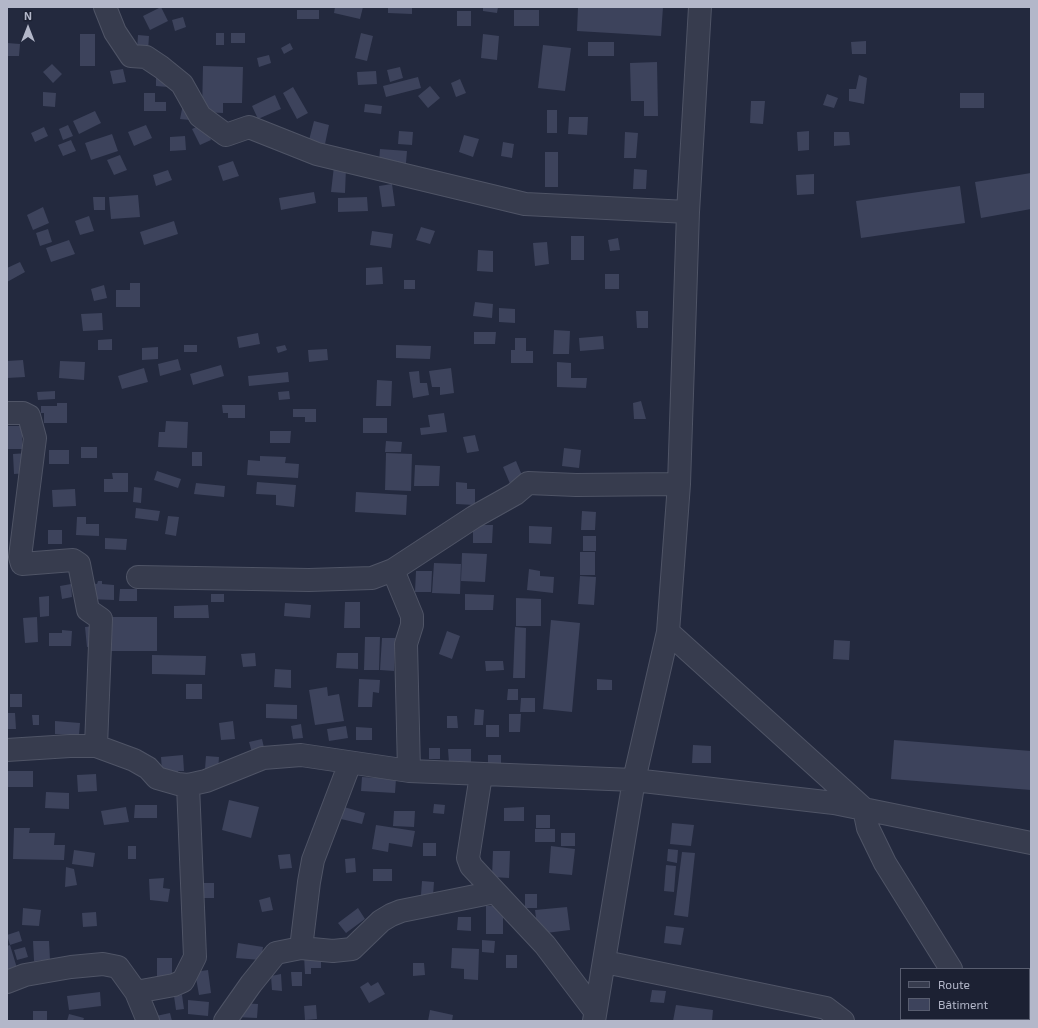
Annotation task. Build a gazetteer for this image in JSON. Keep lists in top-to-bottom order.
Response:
{
  "legend": ["Route", "Bâtiment"],
  "north": "top"
}
